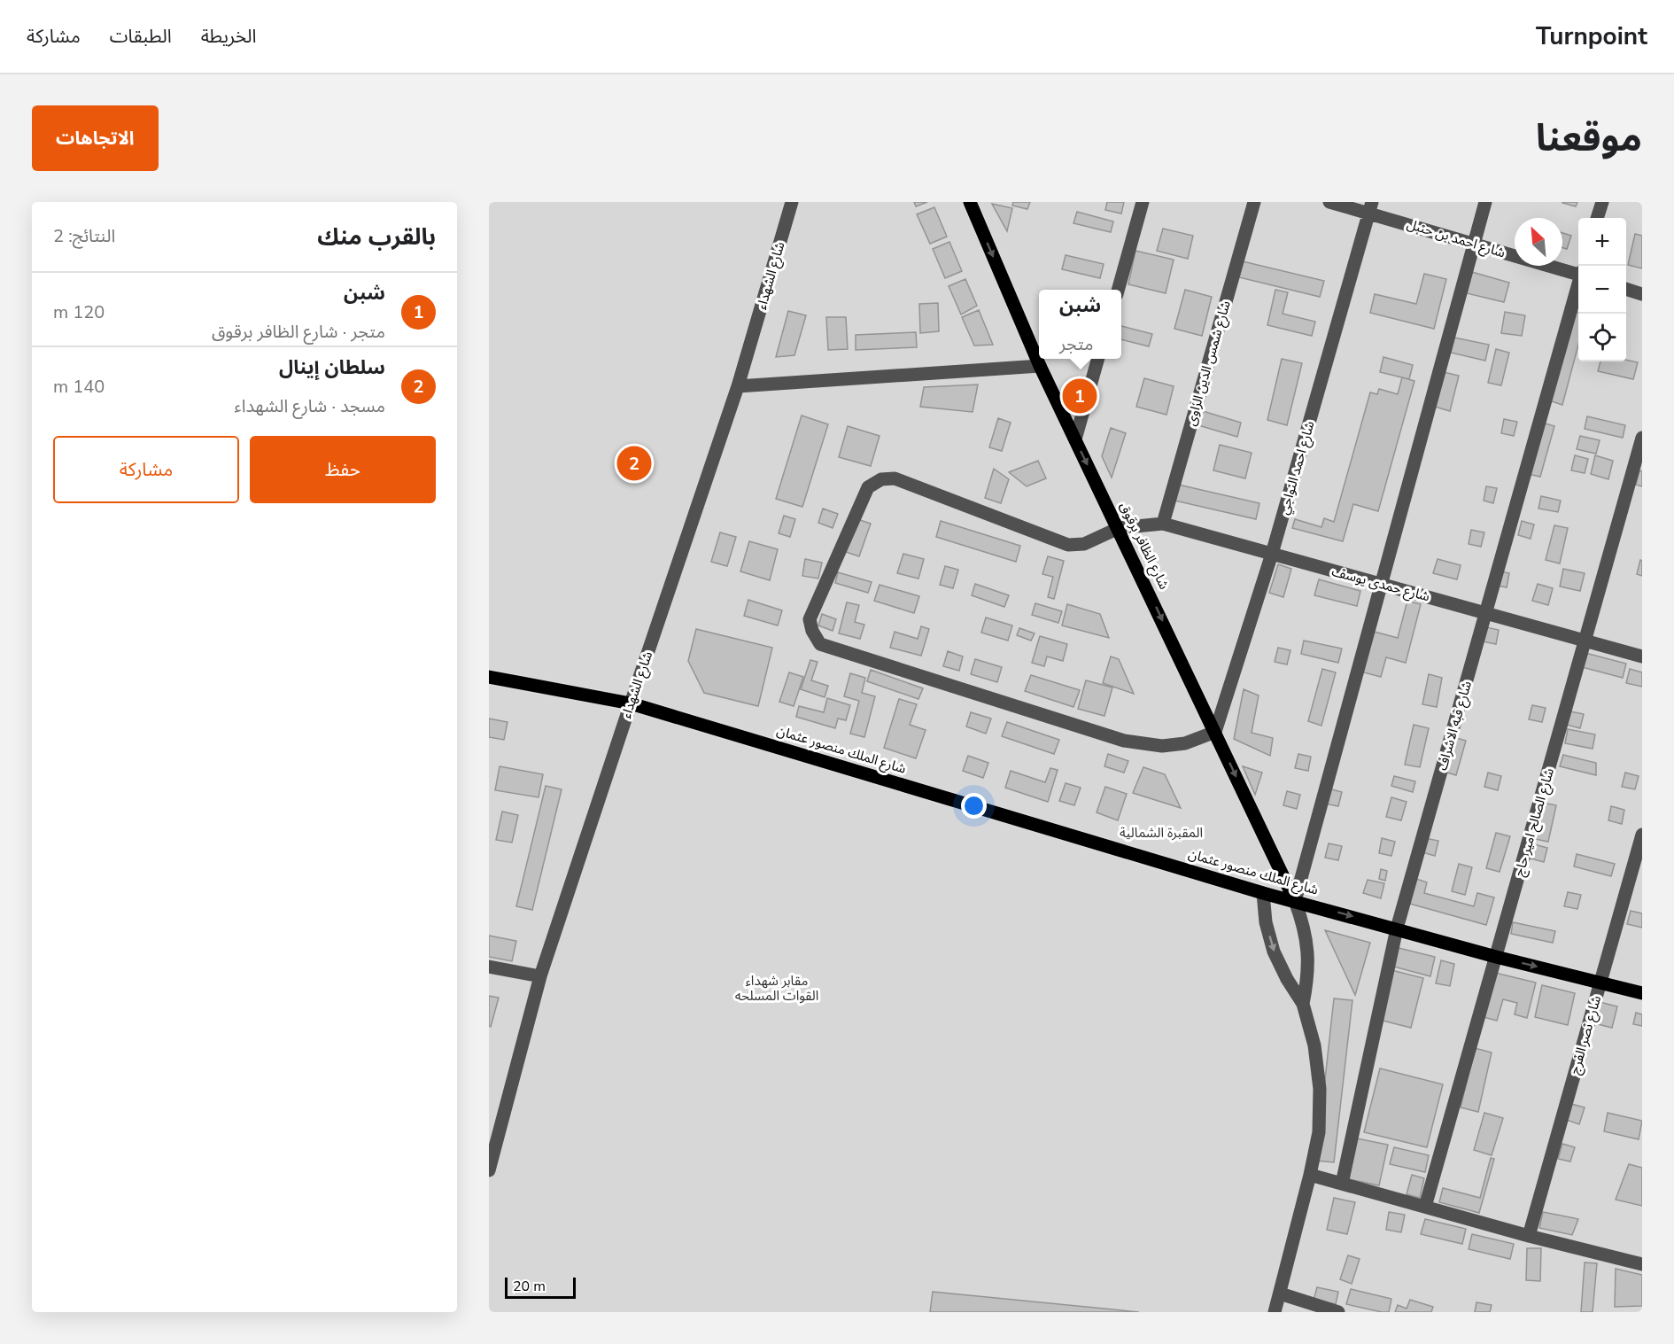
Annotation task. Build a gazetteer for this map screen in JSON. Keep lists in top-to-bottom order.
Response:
{
  "streets": {
    "main road": ["شارع الظافر برقوق", "شارع الملك منصور عثمان"],
    "street": [
      "شارع احمد بن حنبل",
      "شارع الشهداء",
      "شارع شمس الدين الزاوى",
      "شارع احمد النواجي",
      "شارع حمدى يوسف",
      "شارع قبه الاشراف",
      "شارع الصالح امير حاج",
      "شارع نصر الفرج"
    ]
  },
  "crossings": [
    ["شارع احمد بن حنبل", "شارع احمد النواجي"],
    ["شارع الشهداء", "شارع الملك منصور عثمان"],
    ["شارع شمس الدين الزاوى", "شارع حمدى يوسف"],
    ["شارع احمد النواجي", "شارع الظافر برقوق"],
    ["شارع احمد النواجي", "شارع حمدى يوسف"],
    ["شارع الظافر برقوق", "شارع حمدى يوسف"],
    ["شارع الظافر برقوق", "شارع الملك منصور عثمان"],
    ["شارع حمدى يوسف", "شارع قبه الاشراف"],
    ["شارع حمدى يوسف", "شارع الصالح امير حاج"],
    ["شارع قبه الاشراف", "شارع الملك منصور عثمان"],
    ["شارع الملك منصور عثمان", "شارع الصالح امير حاج"],
    ["شارع الملك منصور عثمان", "شارع نصر الفرج"]
  ],
  "one_way": ["شارع الظافر برقوق"],
  "parks": ["المقبرة الشمالية", "مقابر شهداء القوات المسلحه"],
  "scale_bar": "20 m",
  "north": "top left",
  "page": {
    "header": "Turnpoint",
    "nav": ["الخريطة", "الطبقات", "مشاركة"],
    "title": "موقعنا",
    "buttons": [
      "الاتجاهات",
      ["حفظ", "مشاركة"]
    ],
    "heading": ["بالقرب منك", "النتائج: 2"],
    "map_buttons": ["+", "−"],
    "list": [
      {
        "mark": "1",
        "name": "شبن",
        "note": "متجر · شارع الظافر برقوق",
        "value": "120 m"
      },
      {
        "mark": "2",
        "name": "سلطان إينال",
        "note": "مسجد · شارع الشهداء",
        "value": "140 m"
      }
    ],
    "popup": ["شبن", "متجر"],
    "pins": ["1", "2"],
    "scale": "20 m"
  }
}
